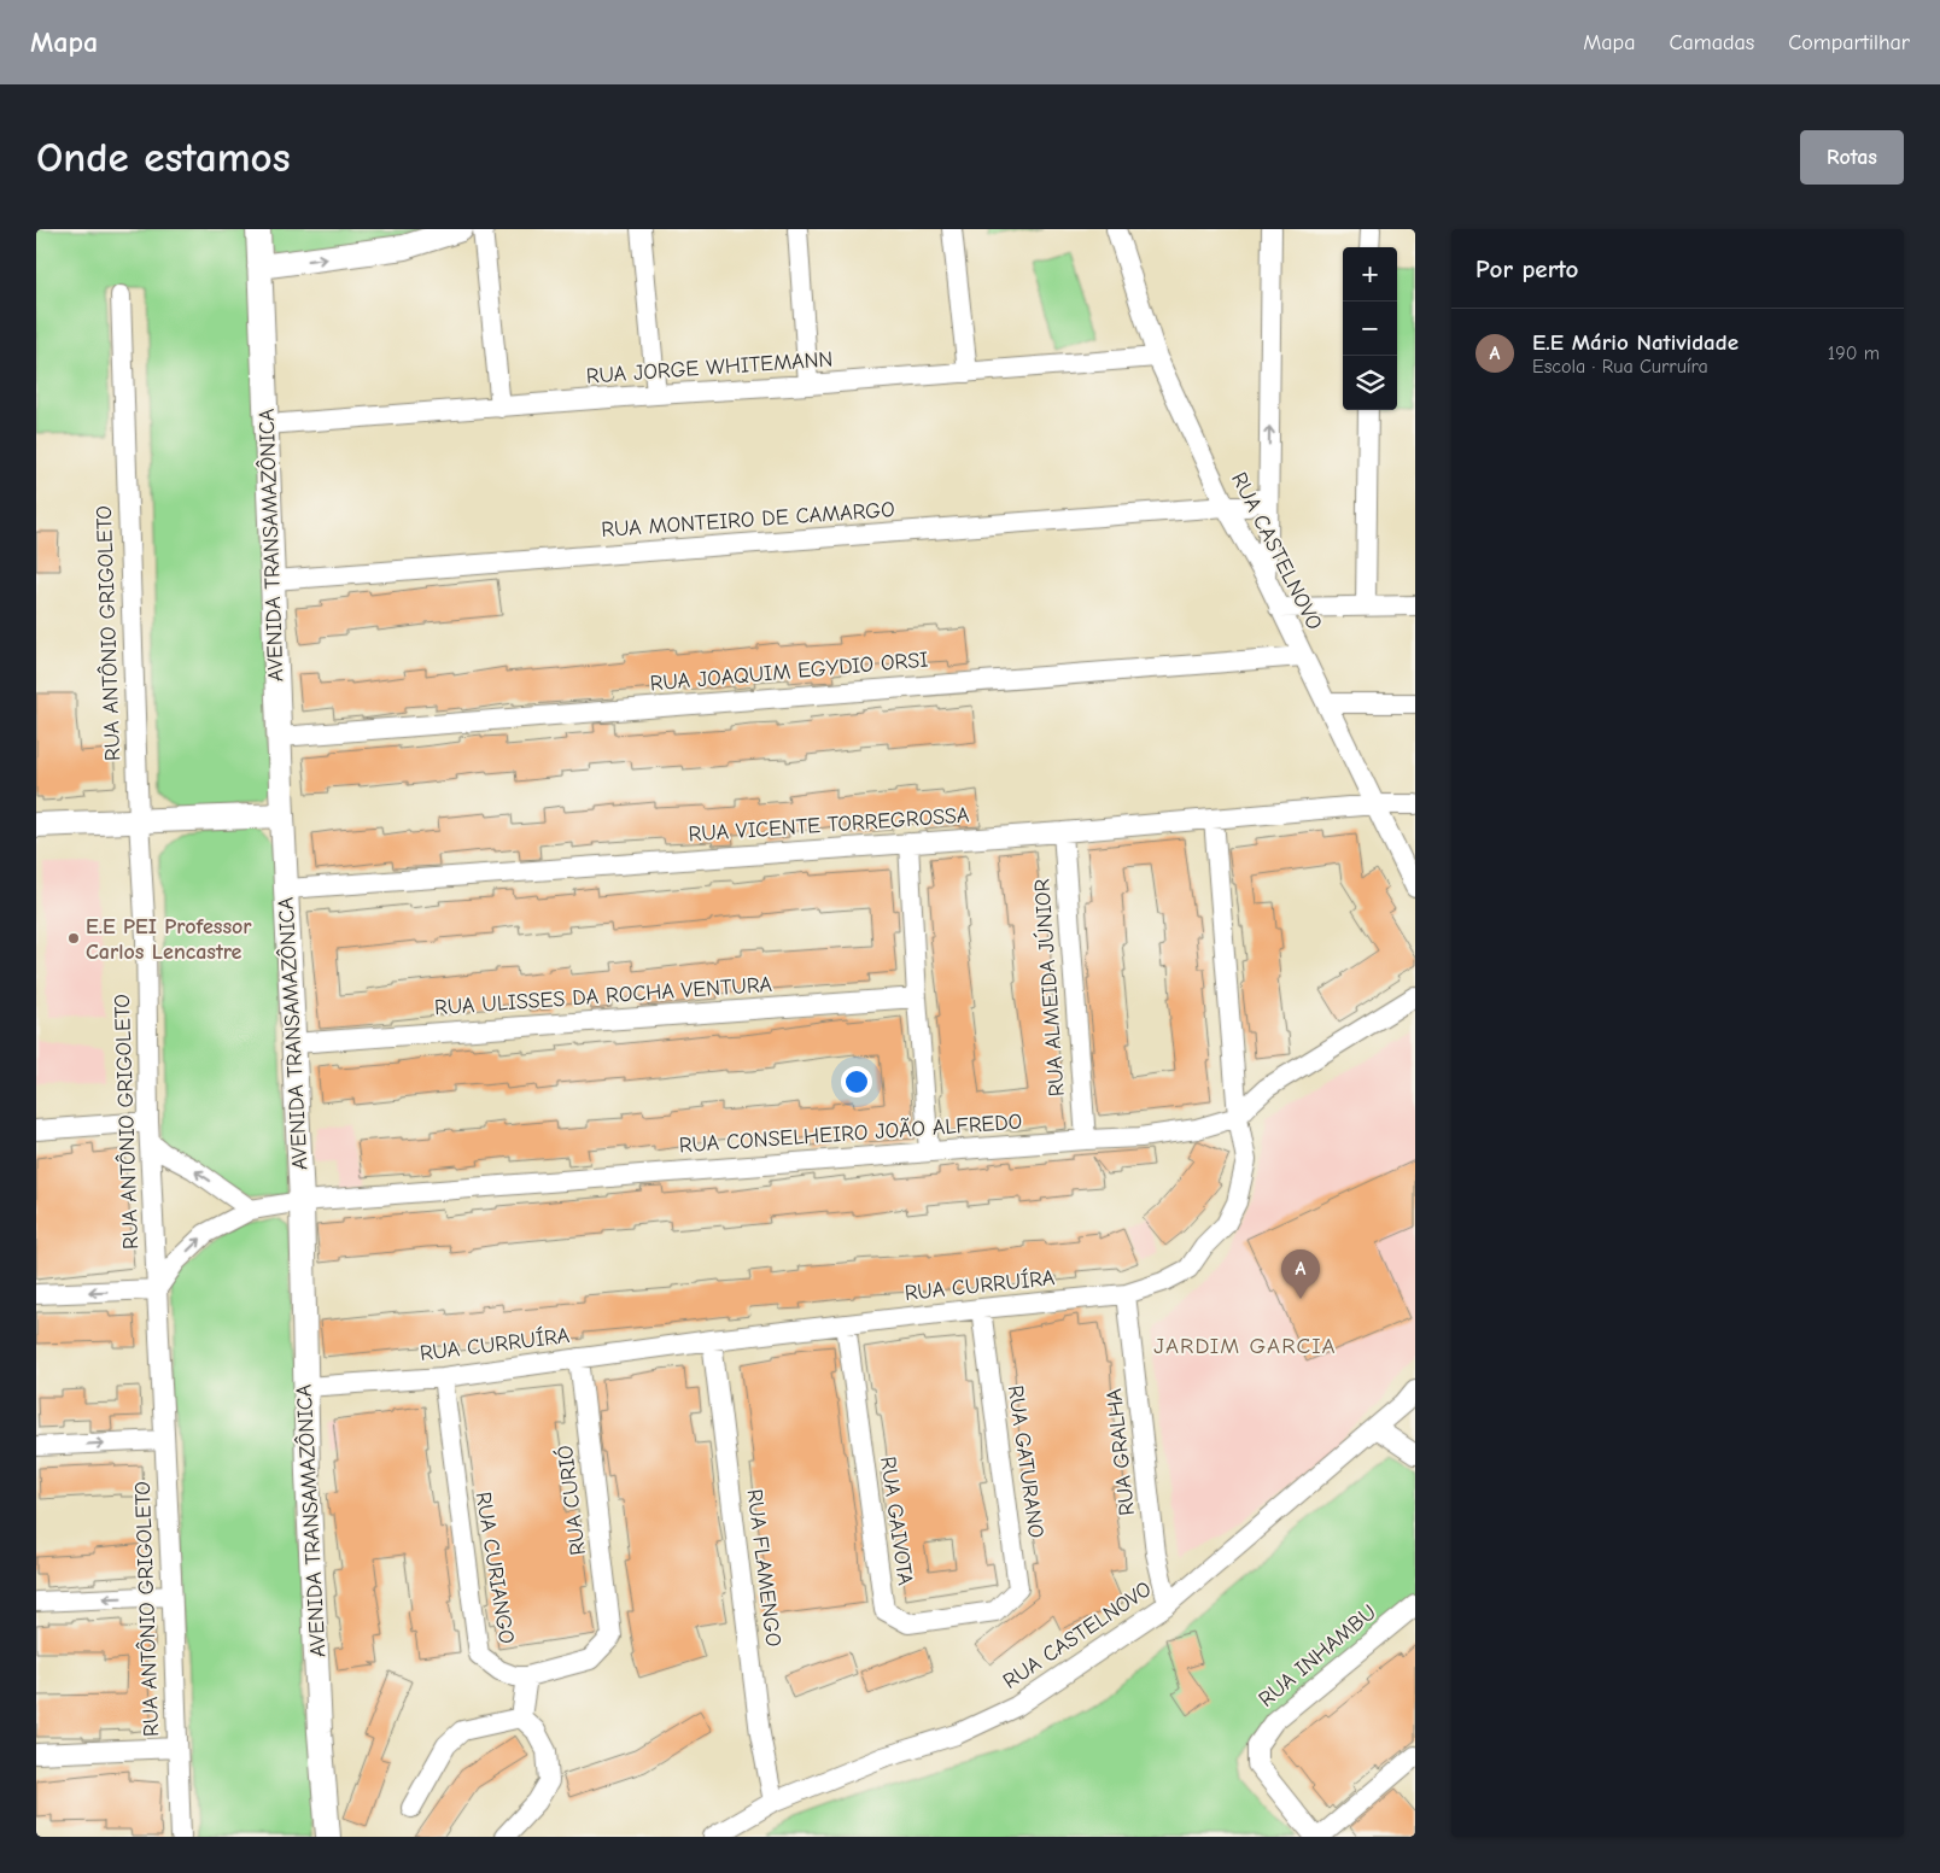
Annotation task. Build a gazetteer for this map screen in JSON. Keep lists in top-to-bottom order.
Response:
{
  "streets": {
    "street": [
      "RUA JORGE WHITEMANN",
      "RUA MONTEIRO DE CAMARGO",
      "AVENIDA TRANSAMAZÔNICA",
      "RUA CASTELNOVO",
      "RUA ANTÔNIO GRIGOLETO",
      "RUA JOAQUIM EGYDIO ORSI",
      "RUA VICENTE TORREGROSSA",
      "RUA ALMEIDA JÚNIOR",
      "RUA ULISSES DA ROCHA VENTURA",
      "RUA CONSELHEIRO JOÃO ALFREDO",
      "RUA CURRUÍRA",
      "RUA GRALHA",
      "RUA GATURANO",
      "RUA CURIÓ",
      "RUA GAIVOTA",
      "RUA CURIANGO",
      "RUA FLAMENGO",
      "RUA INHAMBU"
    ]
  },
  "crossings": [
    ["RUA JORGE WHITEMANN", "AVENIDA TRANSAMAZÔNICA"],
    ["RUA JORGE WHITEMANN", "RUA CASTELNOVO"],
    ["RUA MONTEIRO DE CAMARGO", "AVENIDA TRANSAMAZÔNICA"],
    ["RUA MONTEIRO DE CAMARGO", "RUA CASTELNOVO"],
    ["AVENIDA TRANSAMAZÔNICA", "RUA JOAQUIM EGYDIO ORSI"],
    ["AVENIDA TRANSAMAZÔNICA", "RUA VICENTE TORREGROSSA"],
    ["AVENIDA TRANSAMAZÔNICA", "RUA ULISSES DA ROCHA VENTURA"],
    ["AVENIDA TRANSAMAZÔNICA", "RUA CONSELHEIRO JOÃO ALFREDO"],
    ["AVENIDA TRANSAMAZÔNICA", "RUA CURRUÍRA"],
    ["RUA CASTELNOVO", "RUA JOAQUIM EGYDIO ORSI"],
    ["RUA CASTELNOVO", "RUA VICENTE TORREGROSSA"],
    ["RUA CASTELNOVO", "RUA GRALHA"],
    ["RUA CASTELNOVO", "RUA FLAMENGO"],
    ["RUA ANTÔNIO GRIGOLETO", "RUA CONSELHEIRO JOÃO ALFREDO"],
    ["RUA VICENTE TORREGROSSA", "RUA ALMEIDA JÚNIOR"],
    ["RUA VICENTE TORREGROSSA", "RUA CURRUÍRA"],
    ["RUA ALMEIDA JÚNIOR", "RUA CONSELHEIRO JOÃO ALFREDO"],
    ["RUA CONSELHEIRO JOÃO ALFREDO", "RUA CURRUÍRA"],
    ["RUA CURRUÍRA", "RUA GRALHA"],
    ["RUA CURRUÍRA", "RUA GATURANO"],
    ["RUA CURRUÍRA", "RUA CURIÓ"],
    ["RUA CURRUÍRA", "RUA GAIVOTA"],
    ["RUA CURRUÍRA", "RUA CURIANGO"],
    ["RUA CURRUÍRA", "RUA FLAMENGO"],
    ["RUA GATURANO", "RUA GAIVOTA"],
    ["RUA CURIÓ", "RUA CURIANGO"]
  ],
  "districts": ["JARDIM GARCIA"],
  "places": ["E.E PEI Professor Carlos Lencastre"],
  "page": {
    "header": "Mapa",
    "nav": ["Mapa", "Camadas", "Compartilhar"],
    "buttons": "Rotas",
    "title": "Onde estamos",
    "heading": "Por perto",
    "map_buttons": ["+", "−"],
    "list": [
      {
        "mark": "A",
        "name": "E.E Mário Natividade",
        "note": "Escola · Rua Curruíra",
        "value": "190 m"
      }
    ],
    "pins": "A"
  }
}
